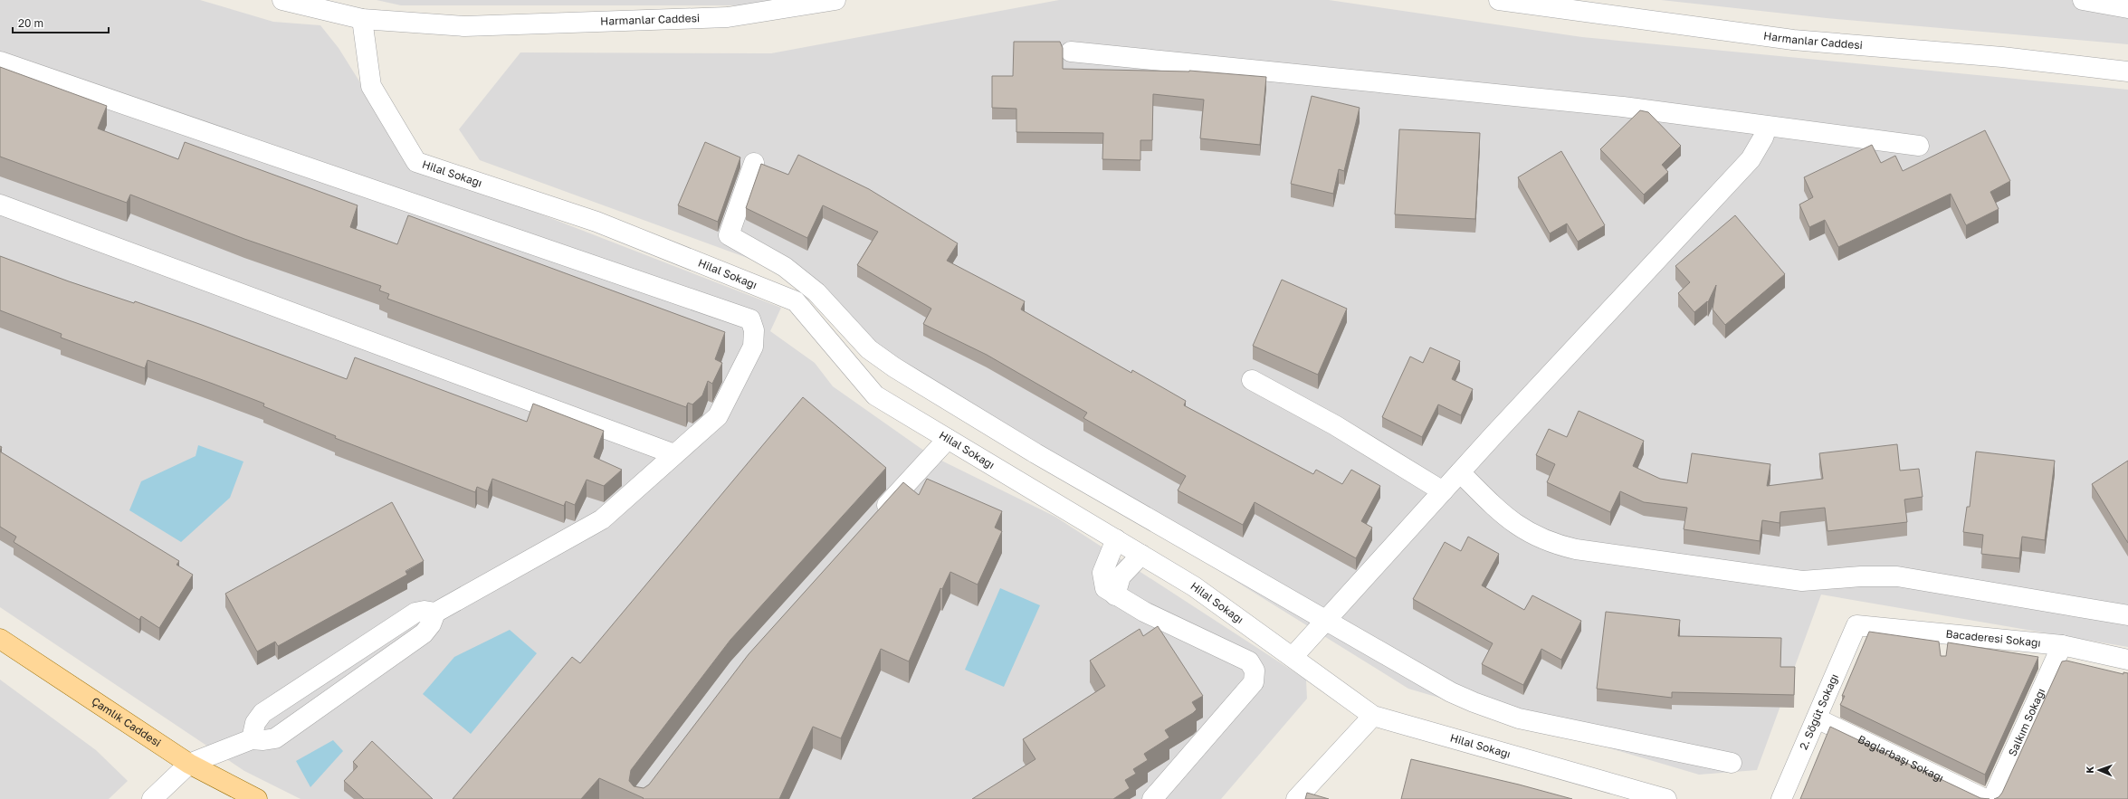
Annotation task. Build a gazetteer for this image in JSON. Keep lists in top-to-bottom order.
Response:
{
  "streets": {
    "main road": ["Çamlık Caddesi"],
    "street": [
      "Harmanlar Caddesi",
      "Hilal Sokağı",
      "Bacaderesi Sokağı",
      "2. Söğüt Sokağı",
      "Salkım Sokağı",
      "Bağlarbaşı Sokağı"
    ]
  },
  "crossings": [
    ["Harmanlar Caddesi", "Hilal Sokağı"],
    ["Bacaderesi Sokağı", "2. Söğüt Sokağı"],
    ["Bacaderesi Sokağı", "Salkım Sokağı"],
    ["2. Söğüt Sokağı", "Bağlarbaşı Sokağı"]
  ],
  "scale_bar": "20 m",
  "north": "left"
}
